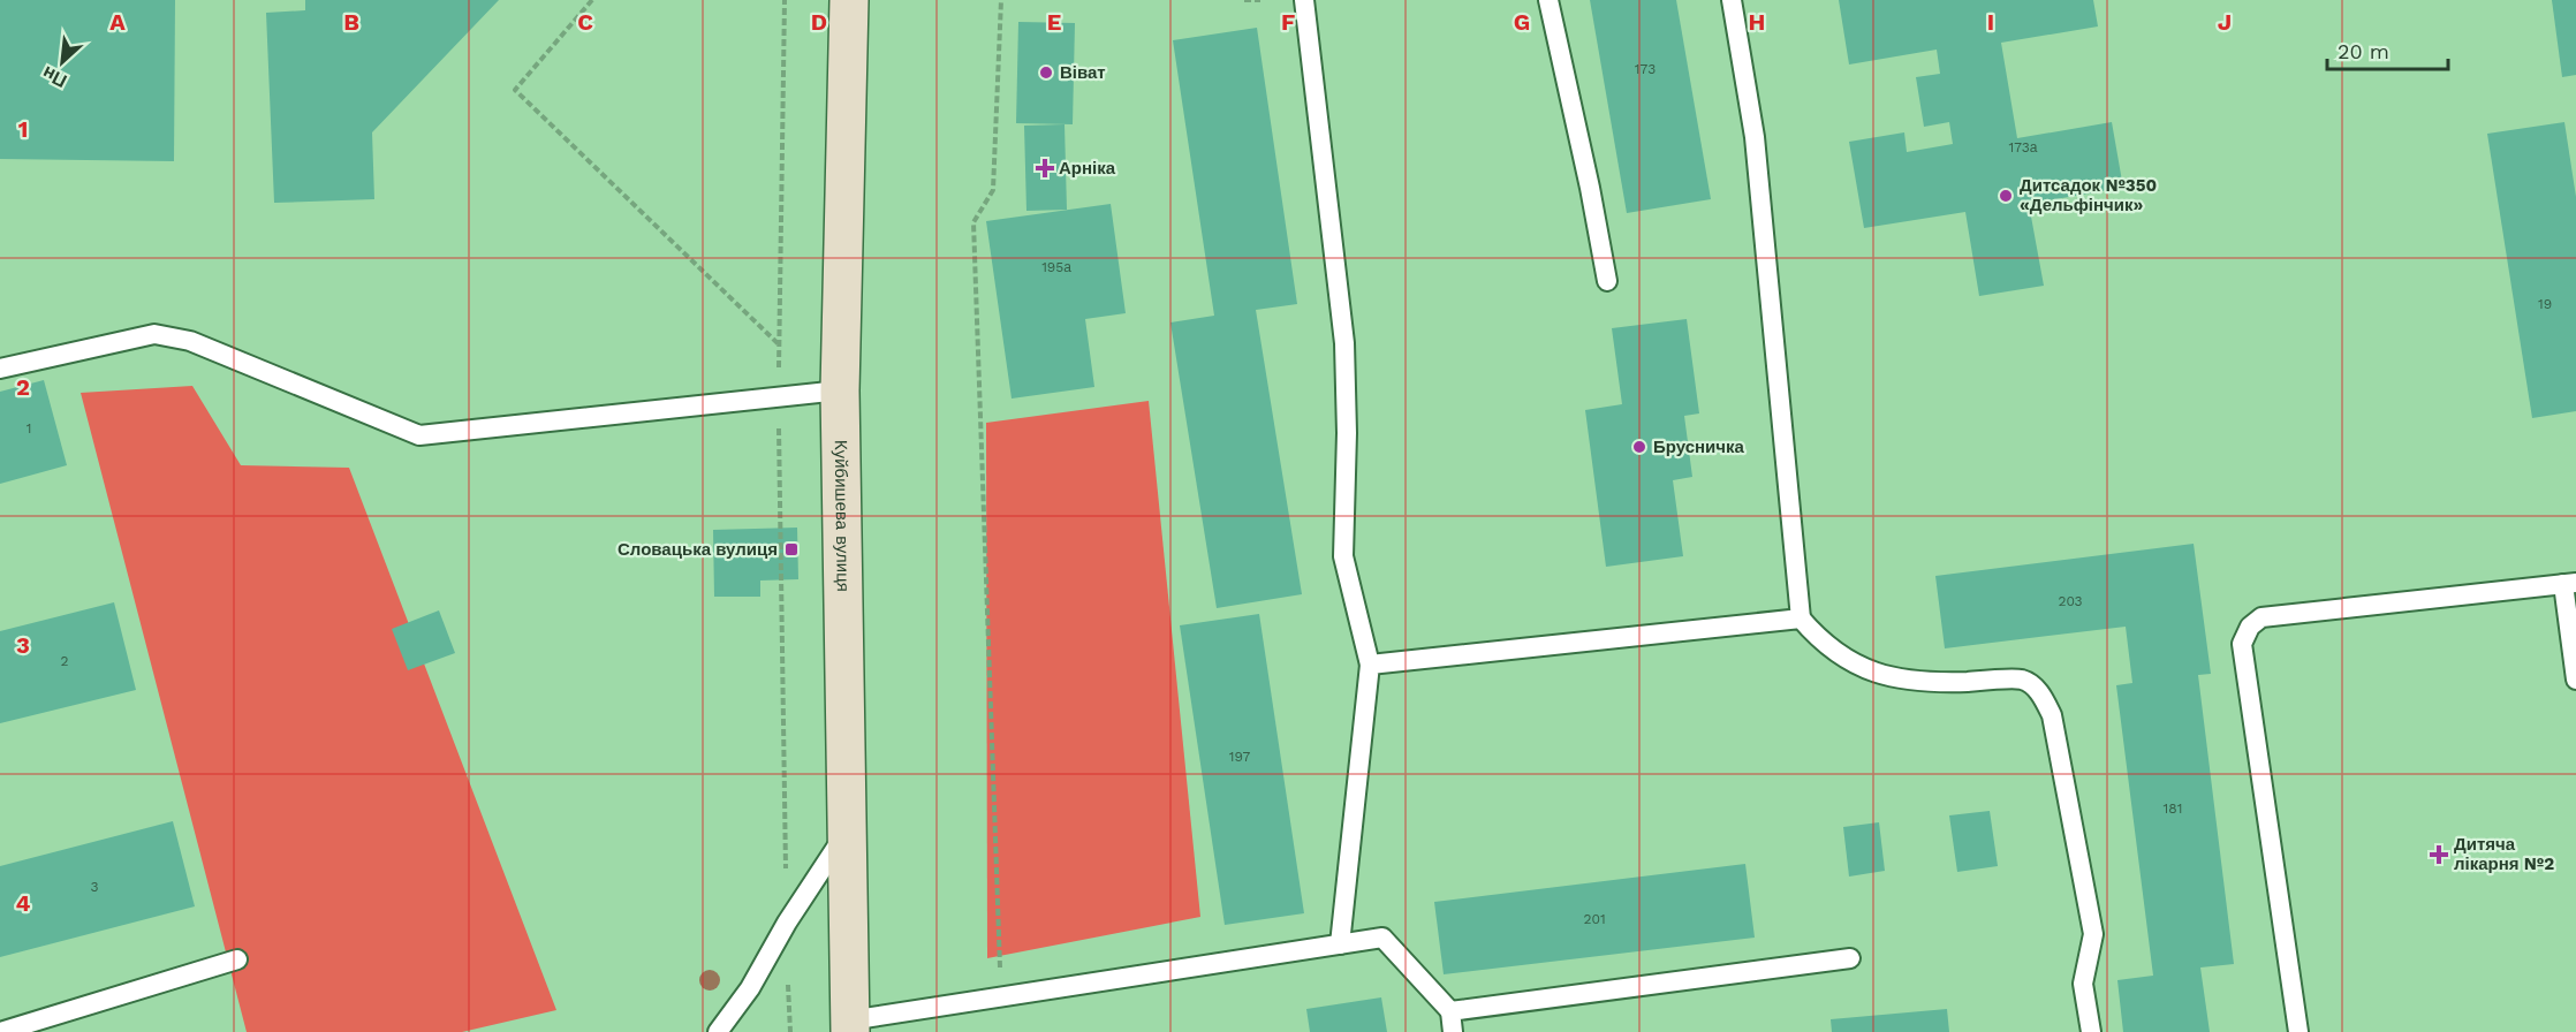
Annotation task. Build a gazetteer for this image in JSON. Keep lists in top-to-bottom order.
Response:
{
  "streets": {
    "main road": ["Куйбишева вулиця"]
  },
  "places": {
    "other": ["Віват", "Дитсадок №350 «Дельфінчик»", "Брусничка"],
    "health": ["Арніка", "Дитяча лікарня №2"],
    "transit": ["Словацька вулиця"]
  },
  "house_numbers": [
    "173",
    "173а",
    "195а",
    "19",
    "1",
    "203",
    "2",
    "197",
    "181",
    "3",
    "201"
  ],
  "scale_bar": "20 m",
  "north": "bottom left",
  "grid": {
    "columns": [
      "A",
      "B",
      "C",
      "D",
      "E",
      "F",
      "G",
      "H",
      "I",
      "J"
    ],
    "rows": [
      "1",
      "2",
      "3",
      "4"
    ]
  }
}
